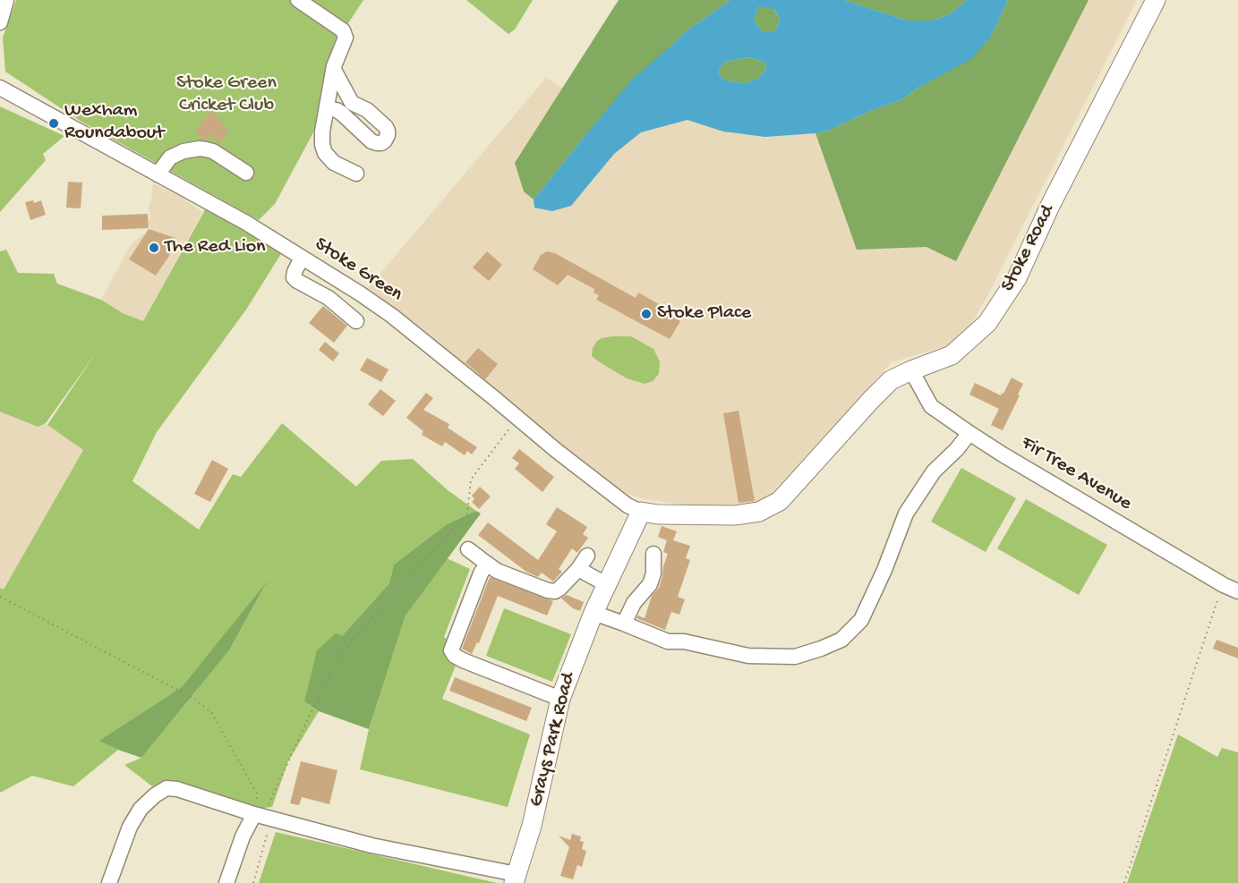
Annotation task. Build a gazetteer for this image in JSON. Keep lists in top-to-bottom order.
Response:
{
  "streets": {
    "main road": ["Stoke Road", "Grays Park Road"],
    "street": ["Stoke Green", "Fir Tree Avenue"]
  },
  "crossings": [
    ["Stoke Road", "Stoke Green"],
    ["Stoke Road", "Fir Tree Avenue"],
    ["Stoke Road", "Grays Park Road"],
    ["Stoke Green", "Grays Park Road"]
  ],
  "parks": ["Stoke Green Cricket Club"],
  "places": ["Wexham Roundabout", "The Red Lion", "Stoke Place"]
}
